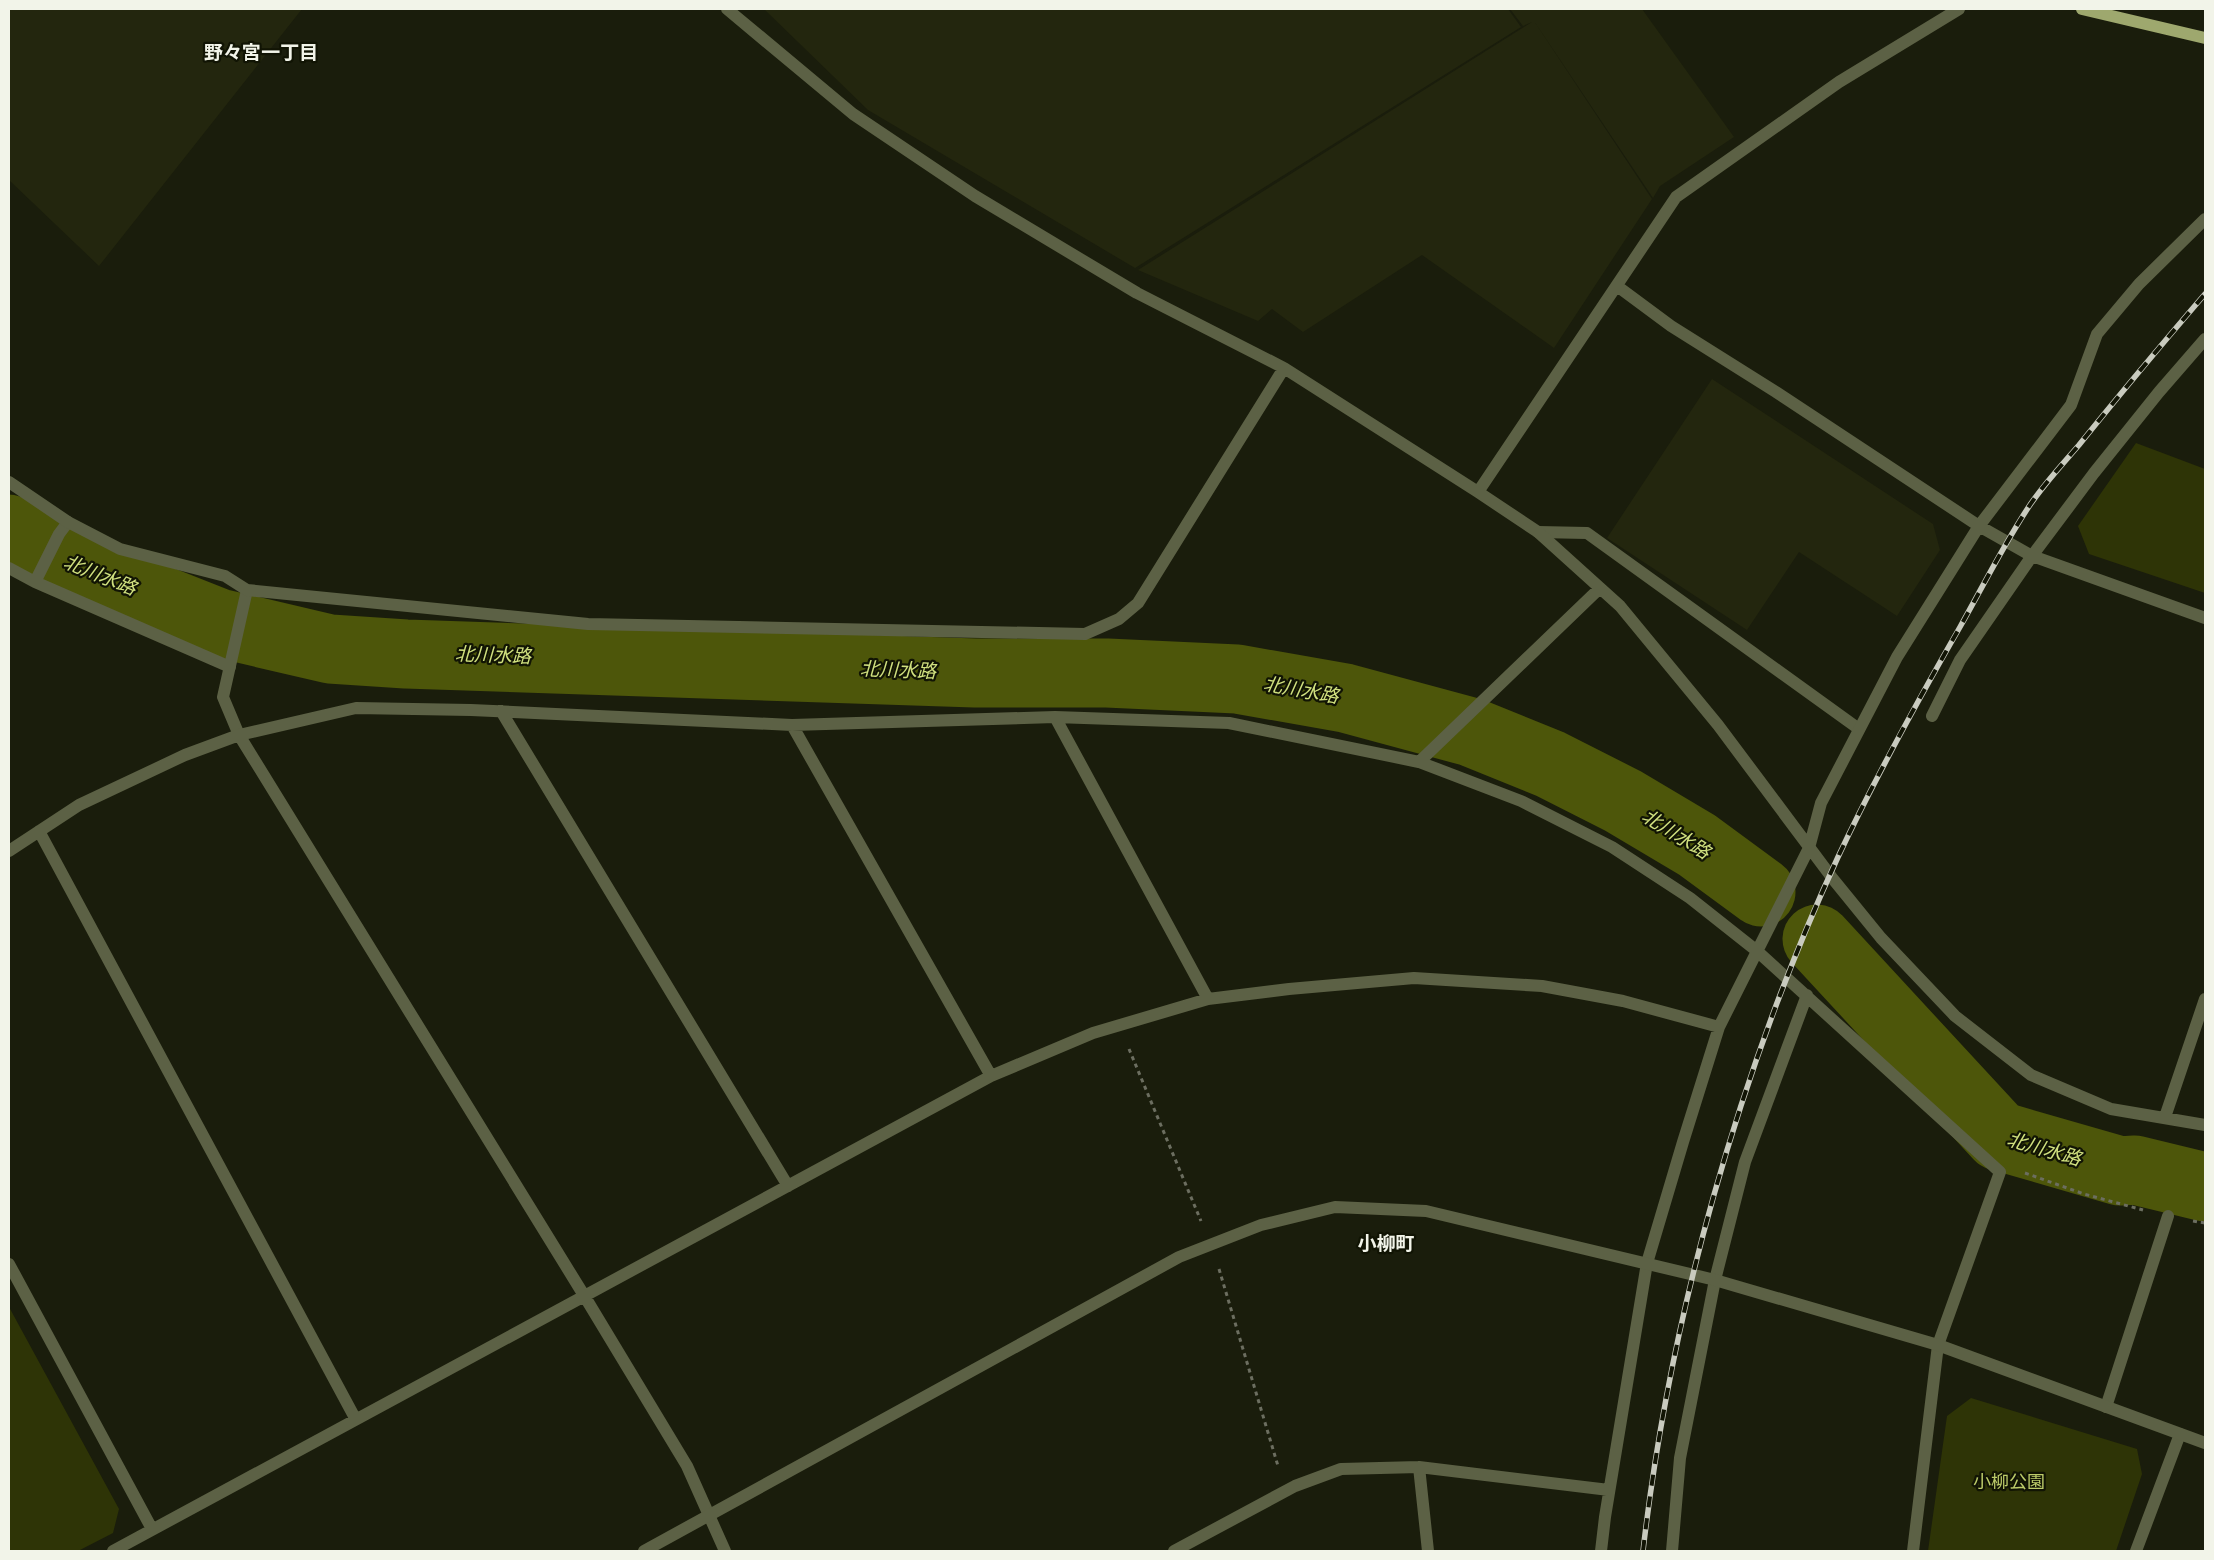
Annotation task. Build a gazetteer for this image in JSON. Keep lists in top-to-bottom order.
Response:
{
  "districts": ["野々宮一丁目", "小柳町"],
  "water": ["北川水路"],
  "parks": ["小柳公園"]
}
